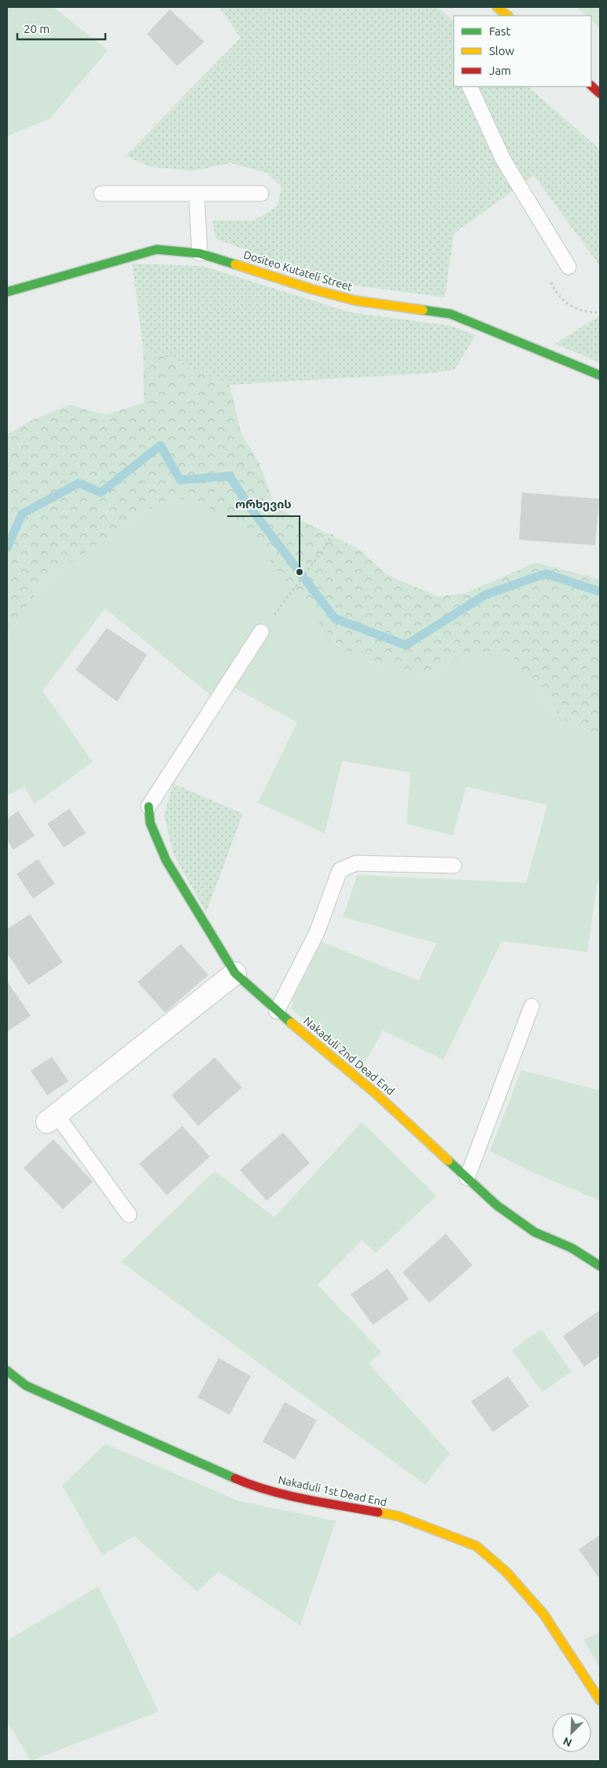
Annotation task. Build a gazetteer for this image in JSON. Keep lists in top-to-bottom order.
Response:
{
  "streets": {
    "street": ["Dositeo Kutateli Street", "Nakaduli 2nd Dead End", "Nakaduli 1st Dead End"]
  },
  "places": ["ორხევის"],
  "legend": ["Fast", "Slow", "Jam"],
  "scale_bar": "20 m",
  "north": "bottom left"
}
